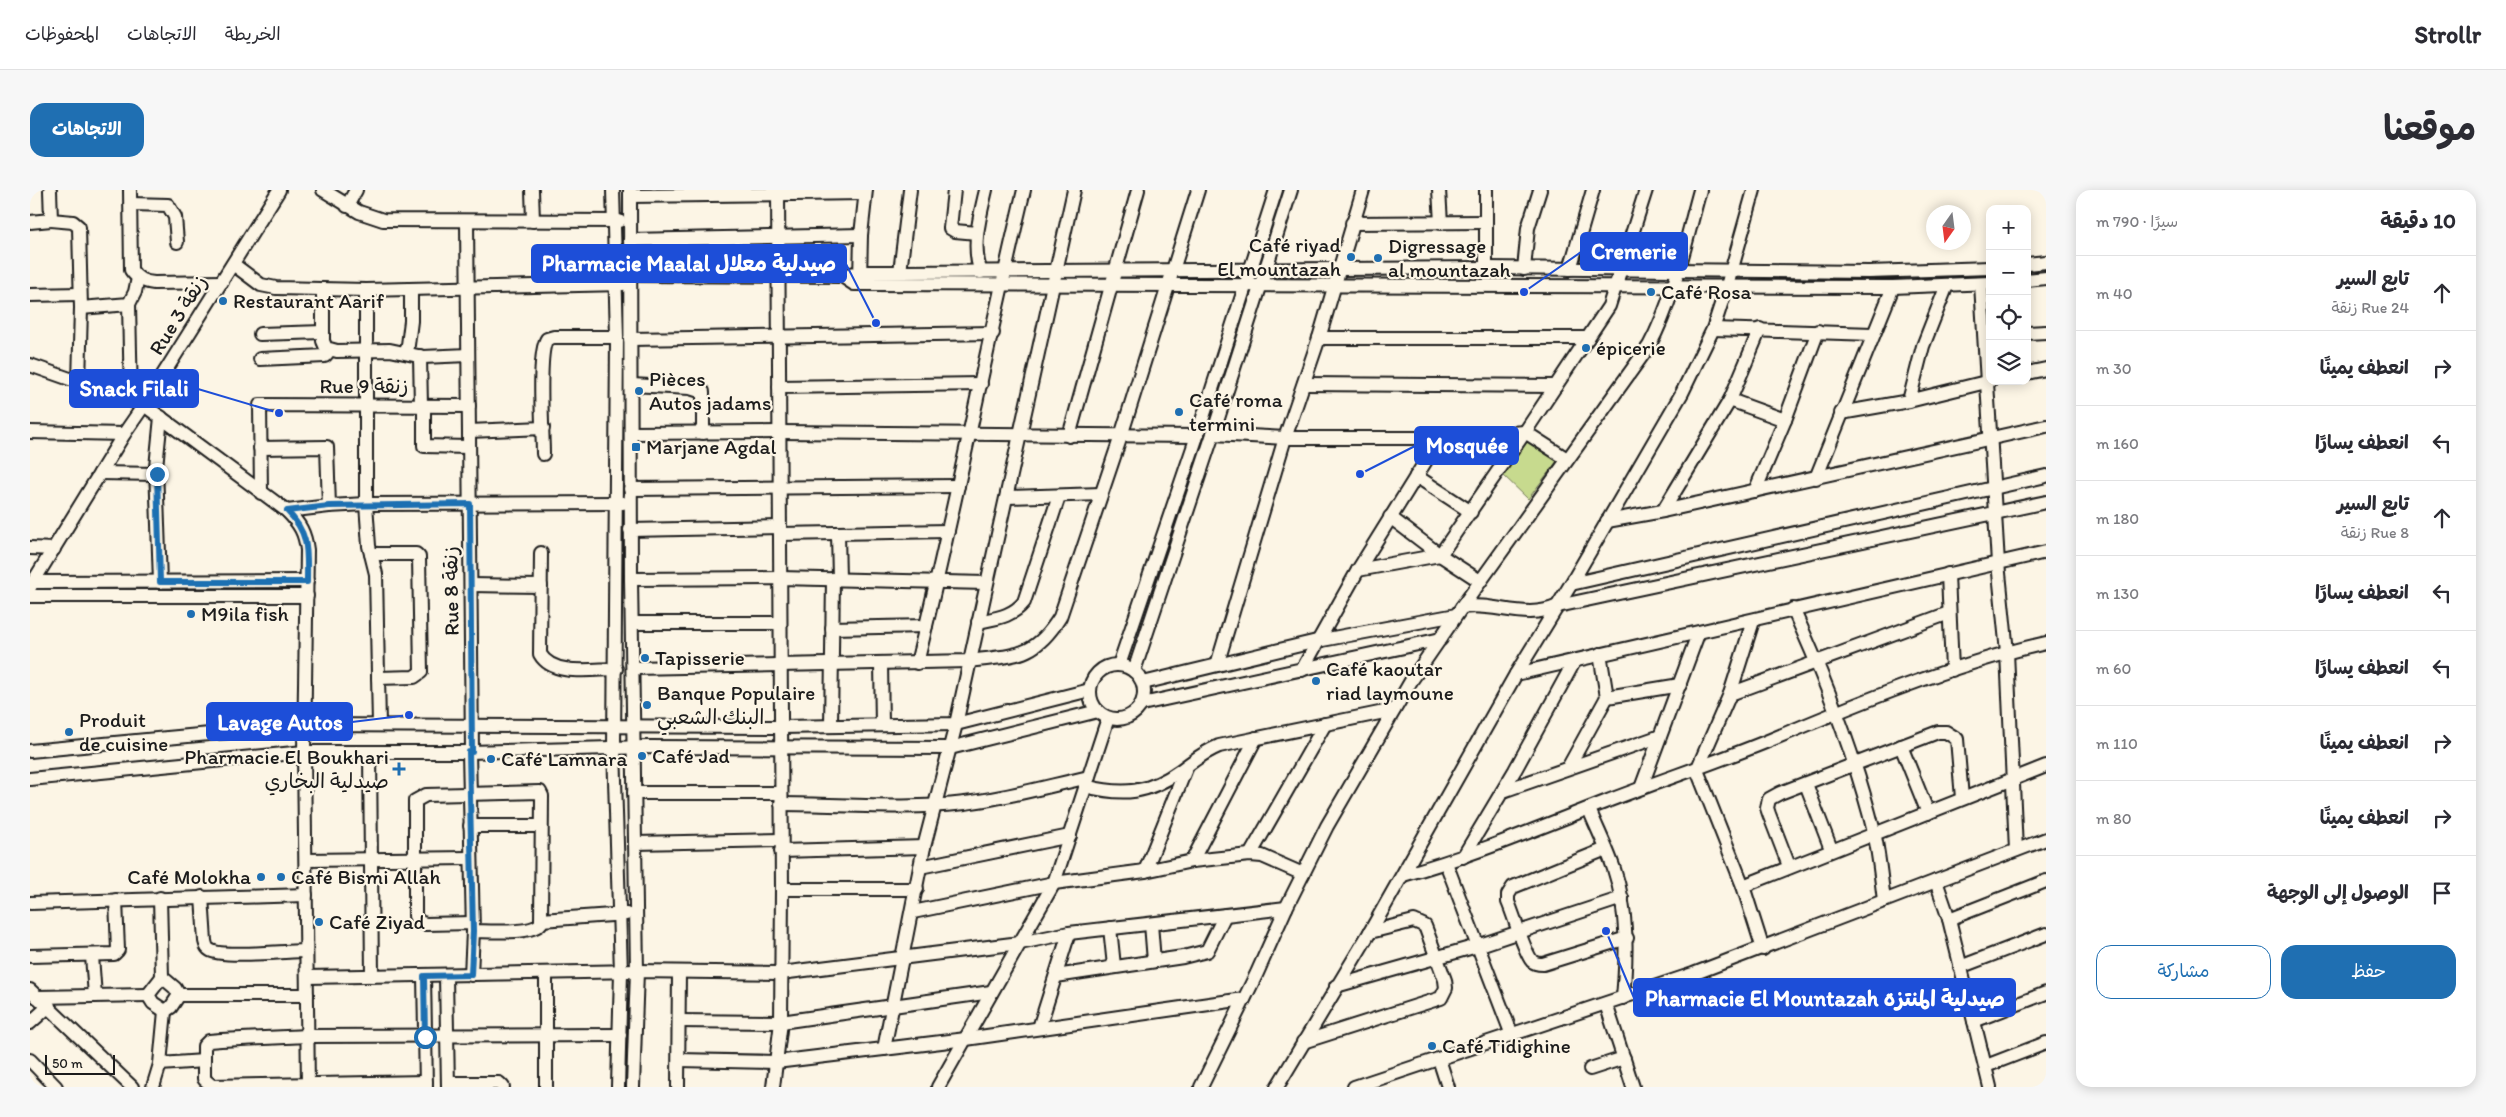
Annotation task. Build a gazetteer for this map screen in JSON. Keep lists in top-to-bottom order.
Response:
{
  "streets": {
    "street": ["Rue 3 زنقة", "Rue 9 زنقة", "Rue 8 زنقة"]
  },
  "crossings": [
    ["Rue 9 زنقة", "Rue 8 زنقة"]
  ],
  "places": {
    "other": [
      "Café riyad El mountazah",
      "Digressage al mountazah",
      "Cremerie",
      "Café Rosa",
      "Restaurant Aarif",
      "Pharmacie Maalal صيدلية معلال",
      "épicerie",
      "Pièces Autos jadams",
      "Café roma termini",
      "Snack Filali",
      "Mosquée",
      "M9ila fish",
      "Tapisserie",
      "Café kaoutar riad laymoune",
      "Banque Populaire البنك الشعبي",
      "Lavage Autos",
      "Produit de cuisine",
      "Café Jad",
      "Café Lamnara",
      "Café Molokha",
      "Café Bismi Allah",
      "Café Ziyad",
      "Pharmacie El Mountazah صيدلية المنتزه",
      "Café Tidighine"
    ],
    "transit": ["Marjane Agdal"],
    "health": ["Pharmacie El Boukhari صيدلية البخاري"]
  },
  "scale_bar": "50 m",
  "north": "bottom",
  "page": {
    "header": "Strollr",
    "nav": ["الخريطة", "الاتجاهات", "المحفوظات"],
    "title": "موقعنا",
    "buttons": [
      "الاتجاهات",
      ["حفظ", "مشاركة"]
    ],
    "heading": ["10 دقيقة", "سيرًا · 790 m"],
    "map_buttons": ["+", "−"],
    "list": [
      ["تابع السير", "Rue 24 زنقة", "40 m"],
      ["انعطف يمينًا", "30 m"],
      ["انعطف يسارًا", "160 m"],
      ["تابع السير", "Rue 8 زنقة", "180 m"],
      ["انعطف يسارًا", "130 m"],
      ["انعطف يسارًا", "60 m"],
      ["انعطف يمينًا", "110 m"],
      ["انعطف يمينًا", "80 m"],
      "الوصول إلى الوجهة"
    ],
    "scale": "50 m"
  }
}
